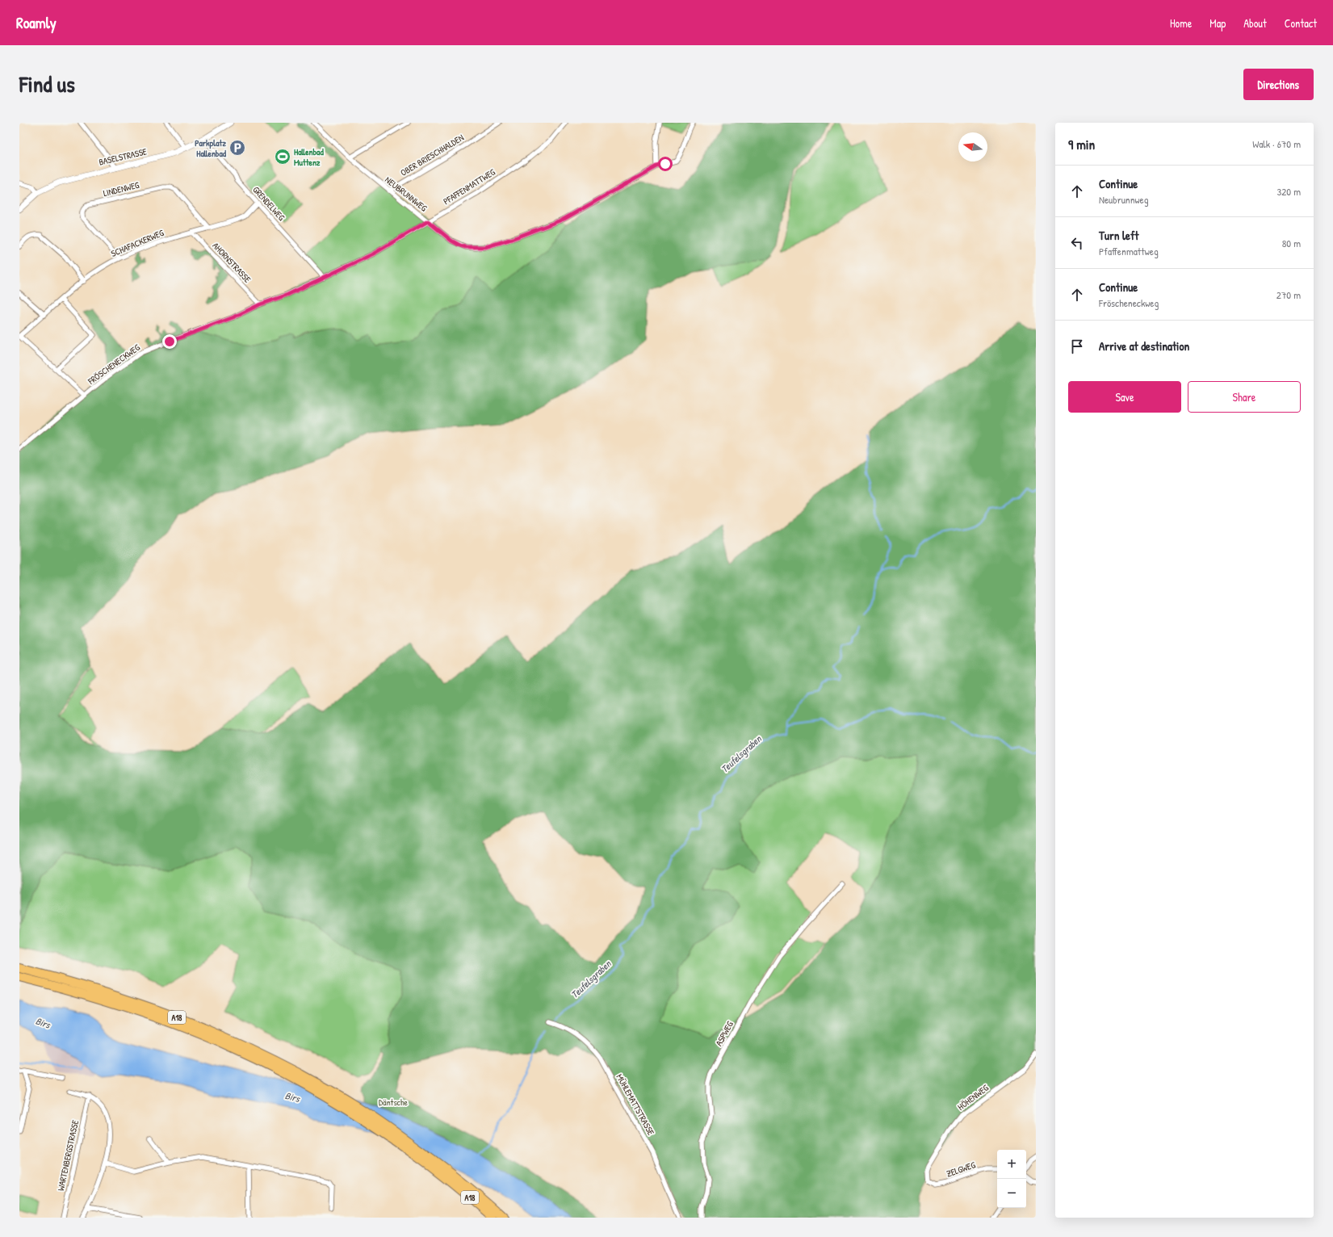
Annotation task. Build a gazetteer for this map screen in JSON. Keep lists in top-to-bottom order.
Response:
{
  "streets": {
    "highway": ["A18"],
    "street": [
      "OBER BRIESCHHALDEN",
      "BASELSTRASSE",
      "PFAFFENMATTWEG",
      "LINDENWEG",
      "NEUBRUNNWEG",
      "GRENDELWEG",
      "SCHAFACKERWEG",
      "AHORNSTRASSE",
      "FRÖSCHENECKWEG",
      "ASPWEG",
      "HÖHENWEG",
      "MÜHLEMATTSTRASSE",
      "WARTENBERGSTRASSE",
      "ZELGWEG"
    ]
  },
  "crossings": [
    ["OBER BRIESCHHALDEN", "NEUBRUNNWEG"],
    ["BASELSTRASSE", "GRENDELWEG"],
    ["PFAFFENMATTWEG", "NEUBRUNNWEG"],
    ["PFAFFENMATTWEG", "FRÖSCHENECKWEG"],
    ["LINDENWEG", "SCHAFACKERWEG"],
    ["GRENDELWEG", "SCHAFACKERWEG"],
    ["GRENDELWEG", "FRÖSCHENECKWEG"],
    ["SCHAFACKERWEG", "AHORNSTRASSE"],
    ["AHORNSTRASSE", "FRÖSCHENECKWEG"],
    ["HÖHENWEG", "ZELGWEG"]
  ],
  "water": ["Teufelsgraben", "Birs"],
  "parks": ["Däntsche"],
  "places": {
    "parking": ["Parkplatz Hallenbad"],
    "sports": ["Hallenbad Muttenz"]
  },
  "north": "left",
  "page": {
    "header": "Roamly",
    "nav": [
      "Home",
      "Map",
      "About",
      "Contact"
    ],
    "title": "Find us",
    "buttons": [
      "Directions",
      ["Save", "Share"]
    ],
    "heading": ["9 min", "Walk · 670 m"],
    "list": [
      ["Continue", "Neubrunnweg", "320 m"],
      ["Turn left", "Pfaffenmattweg", "80 m"],
      ["Continue", "Fröscheneckweg", "270 m"],
      "Arrive at destination"
    ],
    "map_buttons": ["+", "−"]
  }
}
